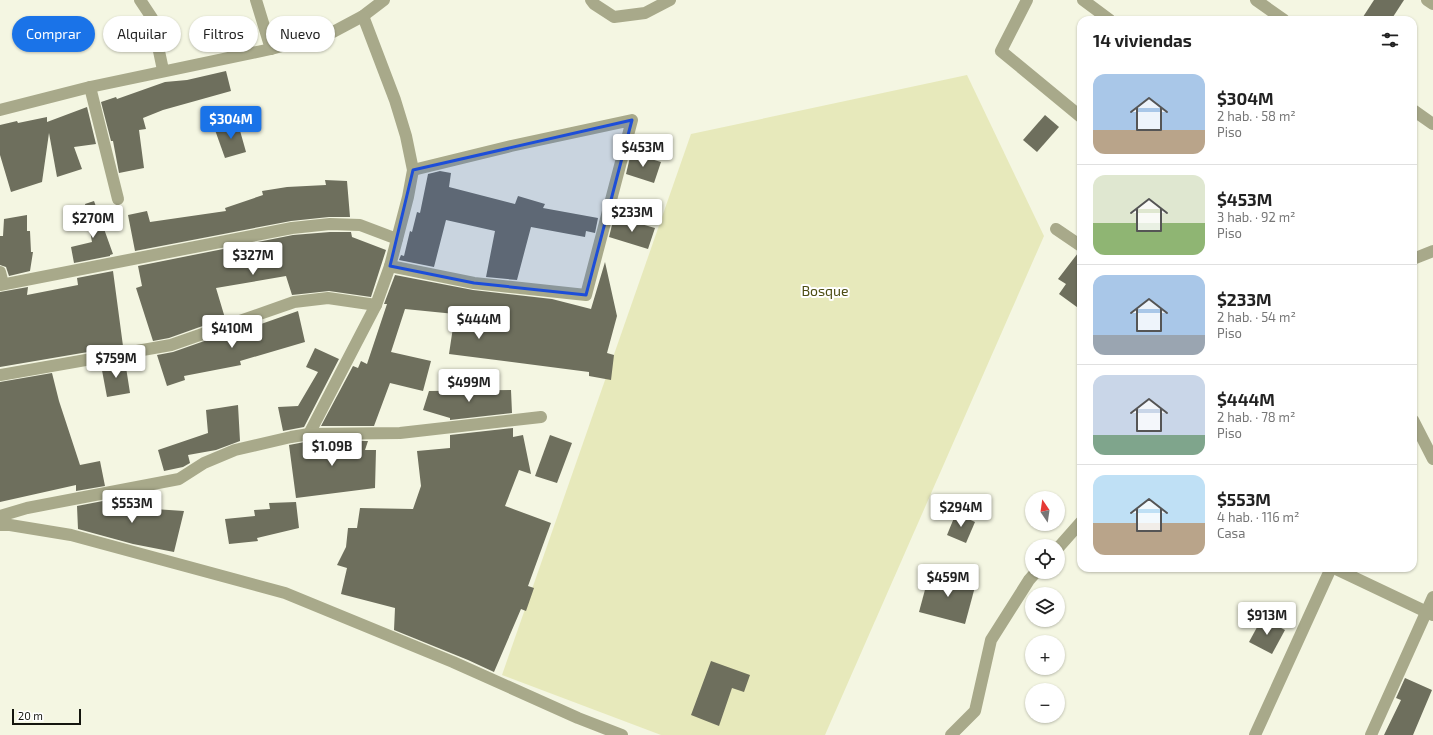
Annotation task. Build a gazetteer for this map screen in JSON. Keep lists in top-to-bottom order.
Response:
{
  "parks": ["Bosque"],
  "scale_bar": "20 m",
  "north": "top",
  "page": {
    "chip": [
      "Comprar",
      "Alquilar",
      "Filtros",
      "Nuevo"
    ],
    "heading": "14 viviendas",
    "list": [
      {
        "name": "$304M",
        "note": "2 hab. · 58 m² · Piso"
      },
      {
        "name": "$453M",
        "note": "3 hab. · 92 m² · Piso"
      },
      {
        "name": "$233M",
        "note": "2 hab. · 54 m² · Piso"
      },
      {
        "name": "$444M",
        "note": "2 hab. · 78 m² · Piso"
      },
      {
        "name": "$553M",
        "note": "4 hab. · 116 m² · Casa"
      }
    ],
    "price": [
      "$304M",
      "$453M",
      "$233M",
      "$270M",
      "$327M",
      "$444M",
      "$410M",
      "$759M",
      "$499M",
      "$1.09B",
      "$553M",
      "$294M",
      "$459M",
      "$913M"
    ],
    "map_buttons": ["+", "−"],
    "scale": "20 m"
  }
}
